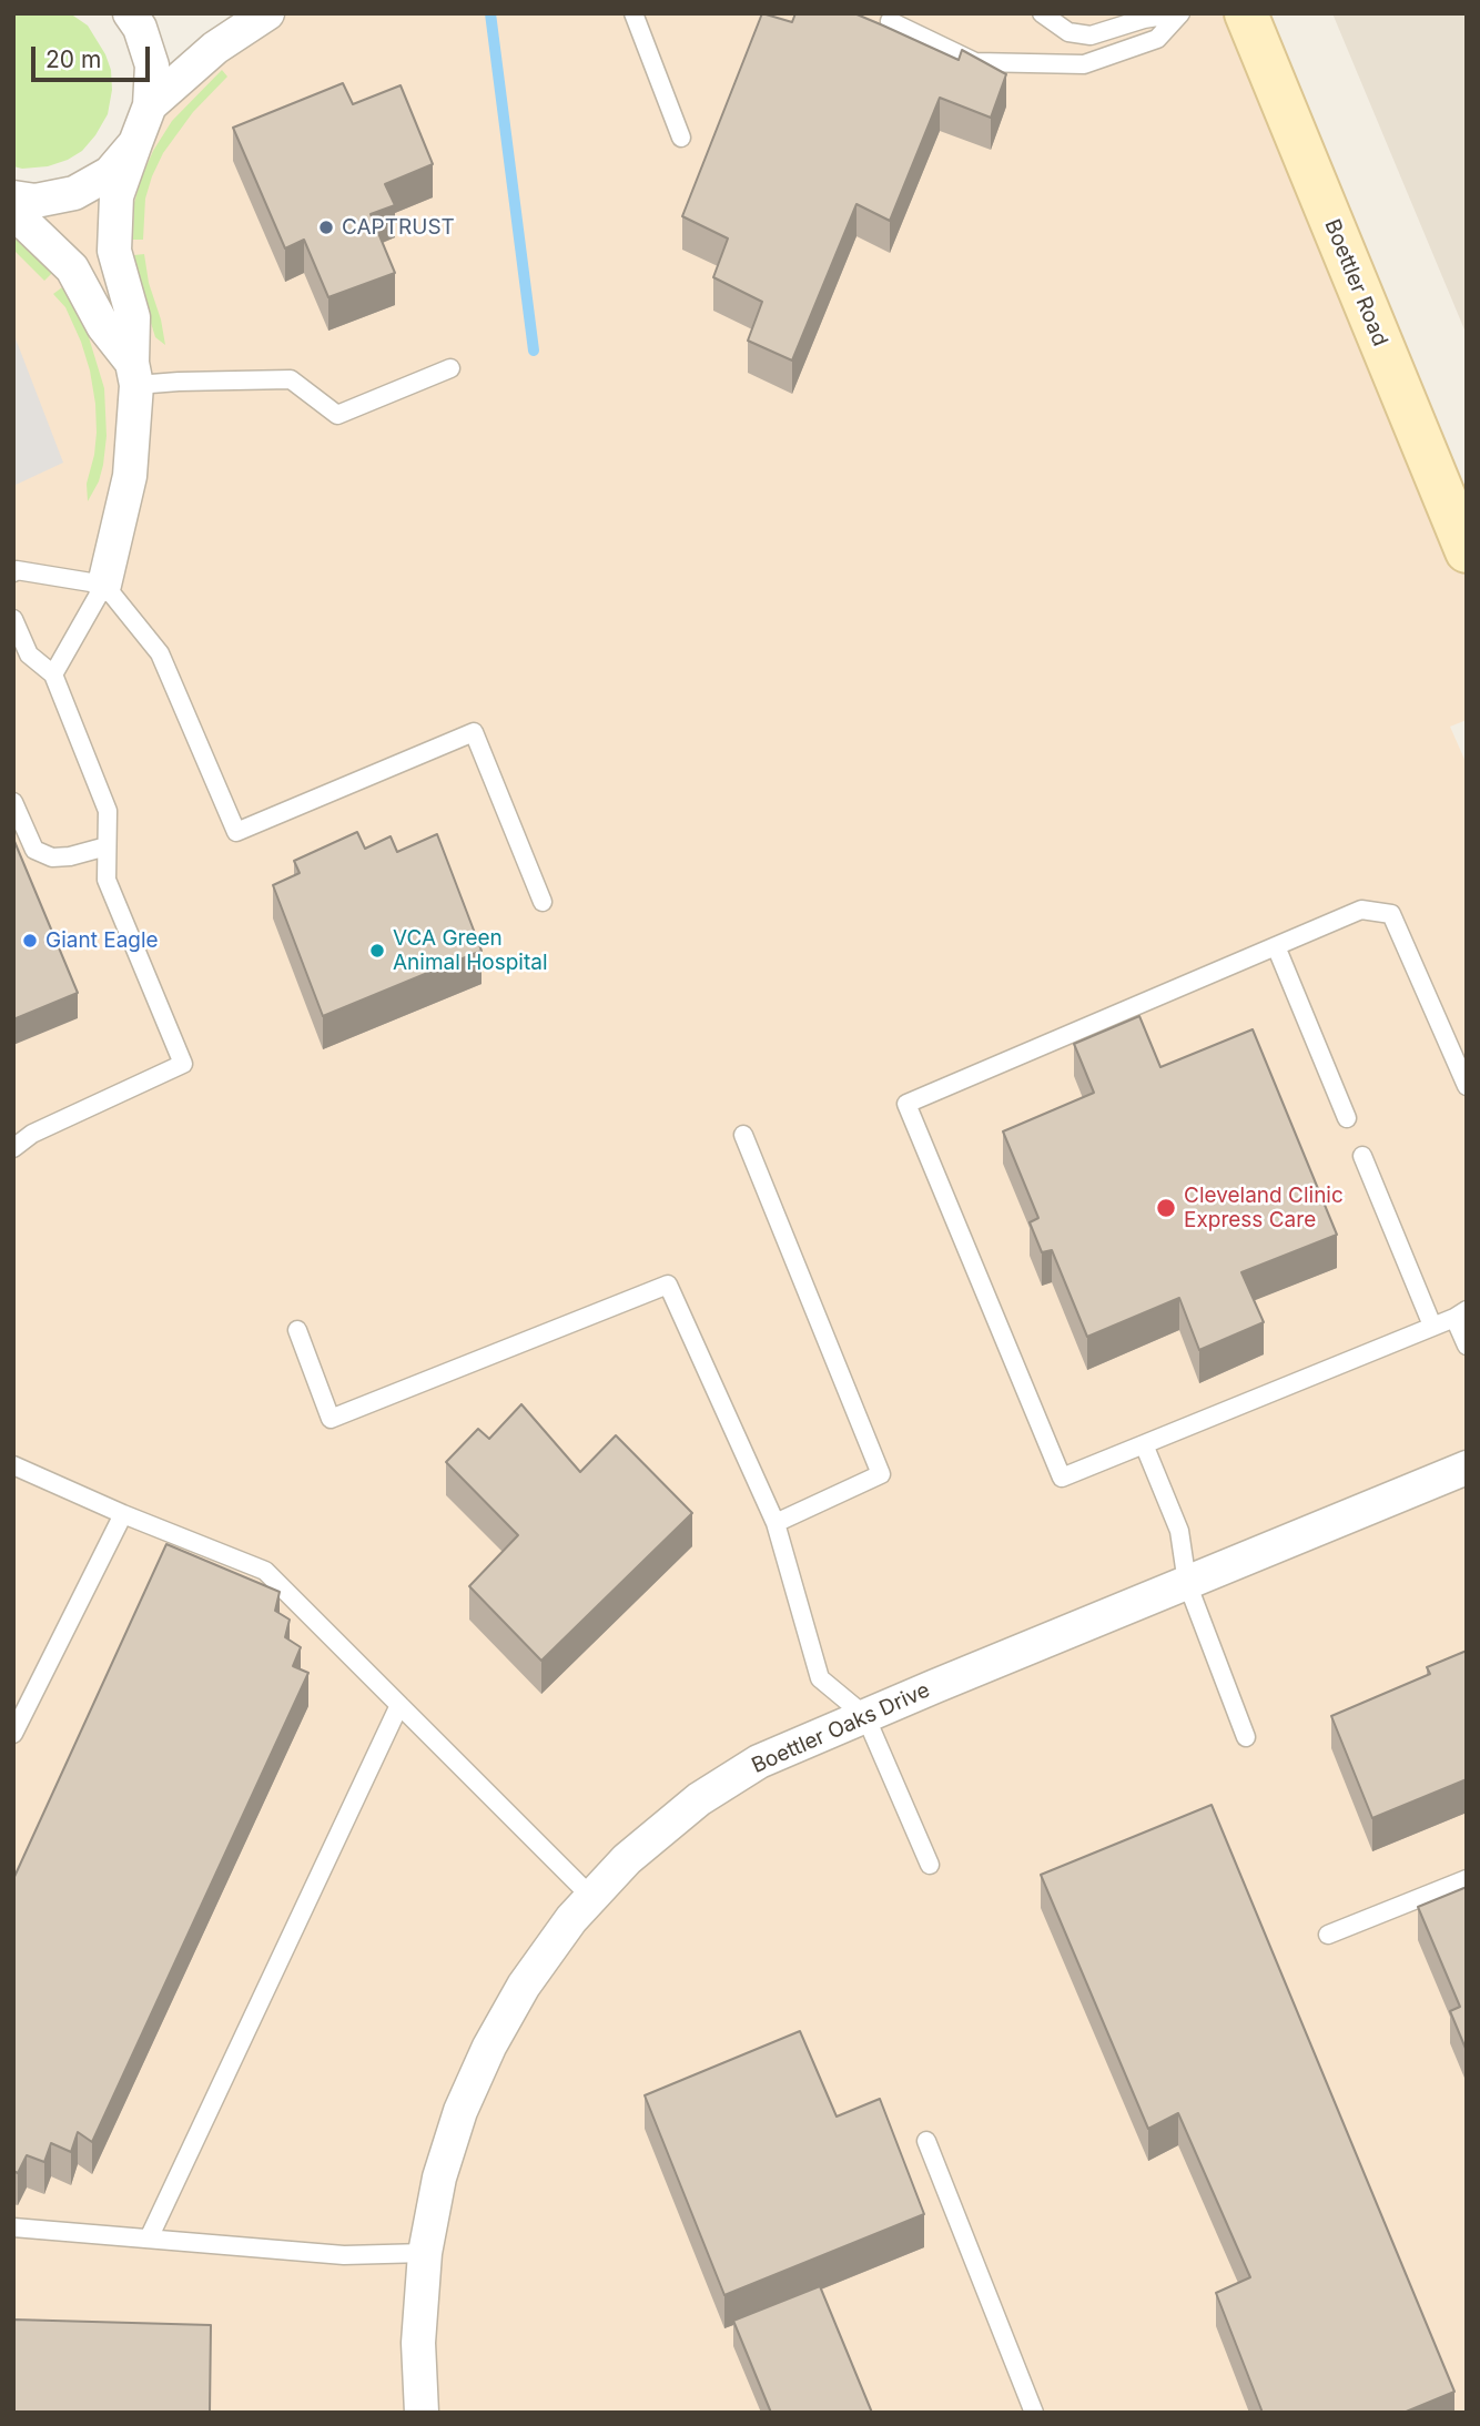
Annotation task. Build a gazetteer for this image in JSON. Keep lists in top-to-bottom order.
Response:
{
  "streets": {
    "street": ["Boettler Road", "Boettler Oaks Drive"]
  },
  "places": [
    "CAPTRUST",
    "Giant Eagle",
    "VCA Green Animal Hospital",
    "Cleveland Clinic Express Care"
  ],
  "scale_bar": "20 m"
}
